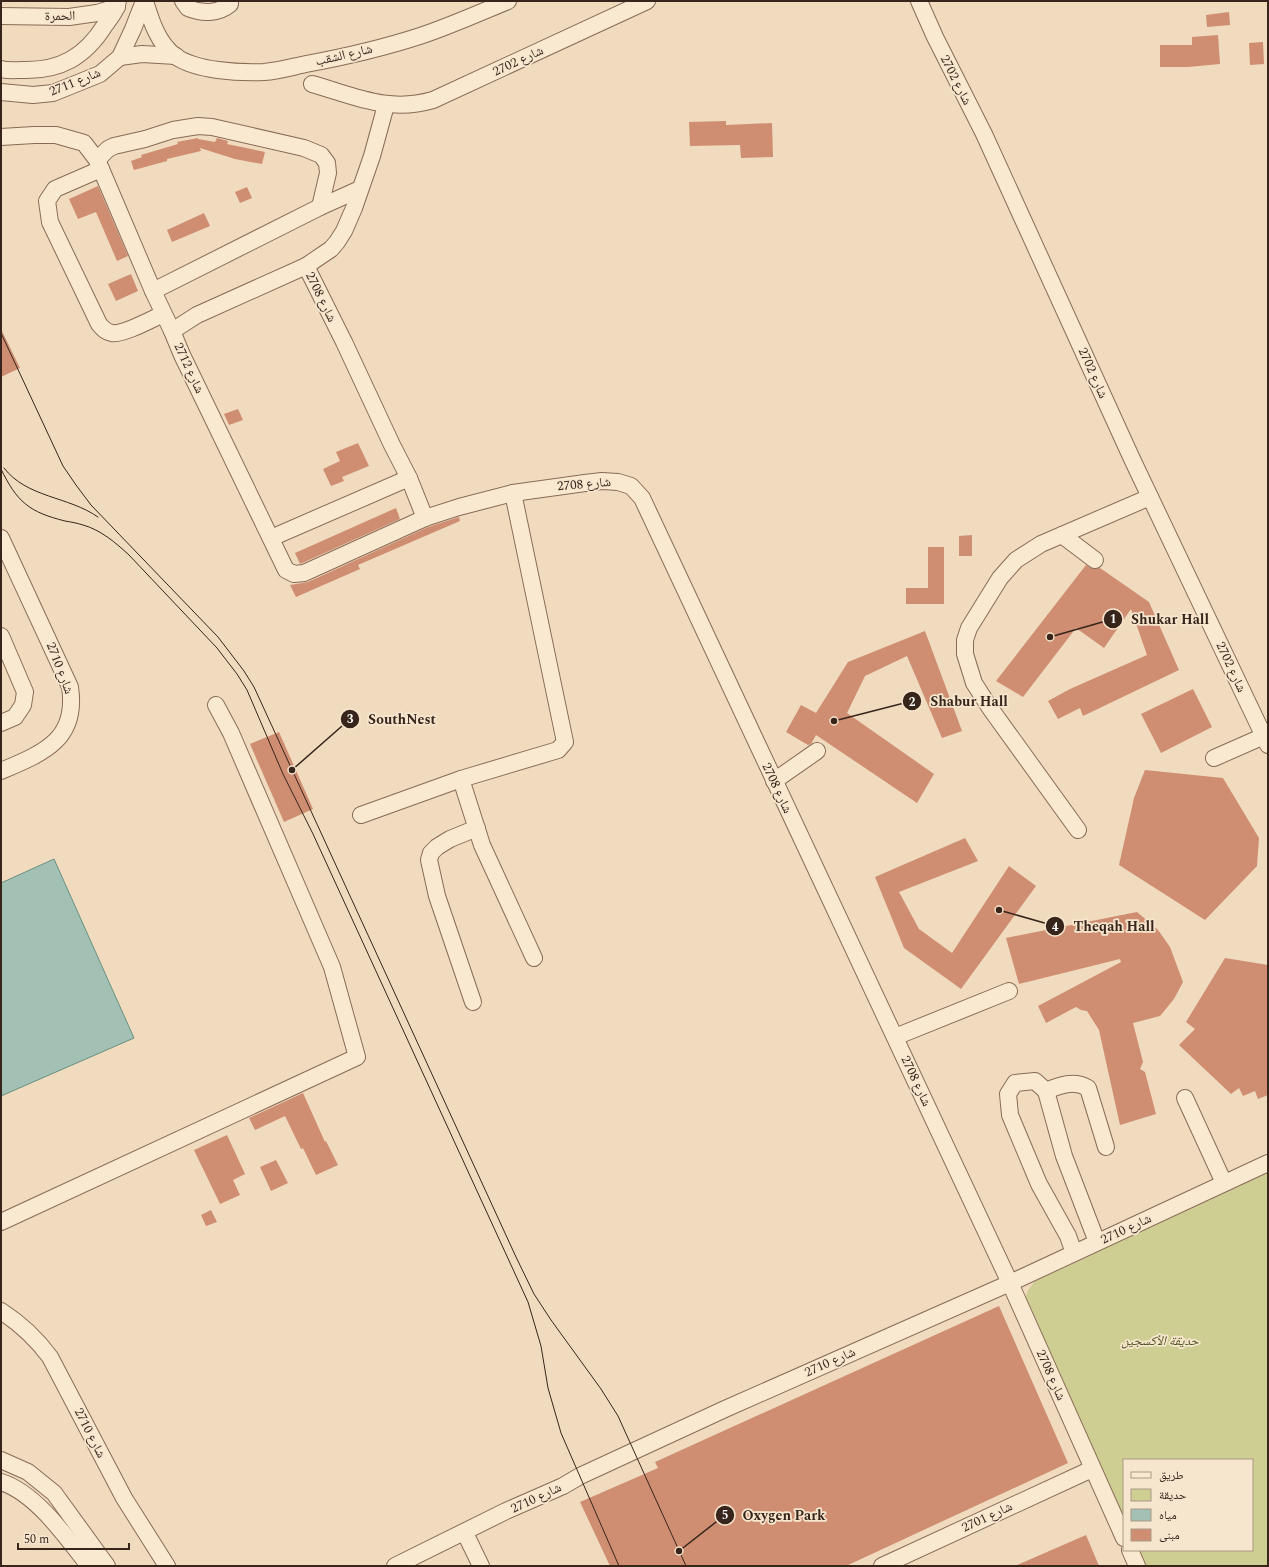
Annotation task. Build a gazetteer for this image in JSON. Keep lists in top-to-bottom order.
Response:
{
  "streets": {
    "street": [
      "الحمرة",
      "شارع الشقب",
      "شارع 2702",
      "شارع 2711",
      "شارع 2708",
      "شارع 2712",
      "شارع 2710",
      "شارع 2701"
    ]
  },
  "crossings": [
    ["شارع الشقب", "شارع 2711"],
    ["شارع 2702", "شارع 2712"],
    ["شارع 2708", "شارع 2712"],
    ["شارع 2708", "شارع 2710"],
    ["شارع 2708", "شارع 2701"]
  ],
  "parks": ["حديقة الأكسجين"],
  "places": [
    "Shukar Hall",
    "Shabur Hall",
    "SouthNest",
    "Theqah Hall",
    "Oxygen Park"
  ],
  "legend": [
    "طريق",
    "حديقة",
    "مياه",
    "مبنى"
  ],
  "scale_bar": "50 m"
}
